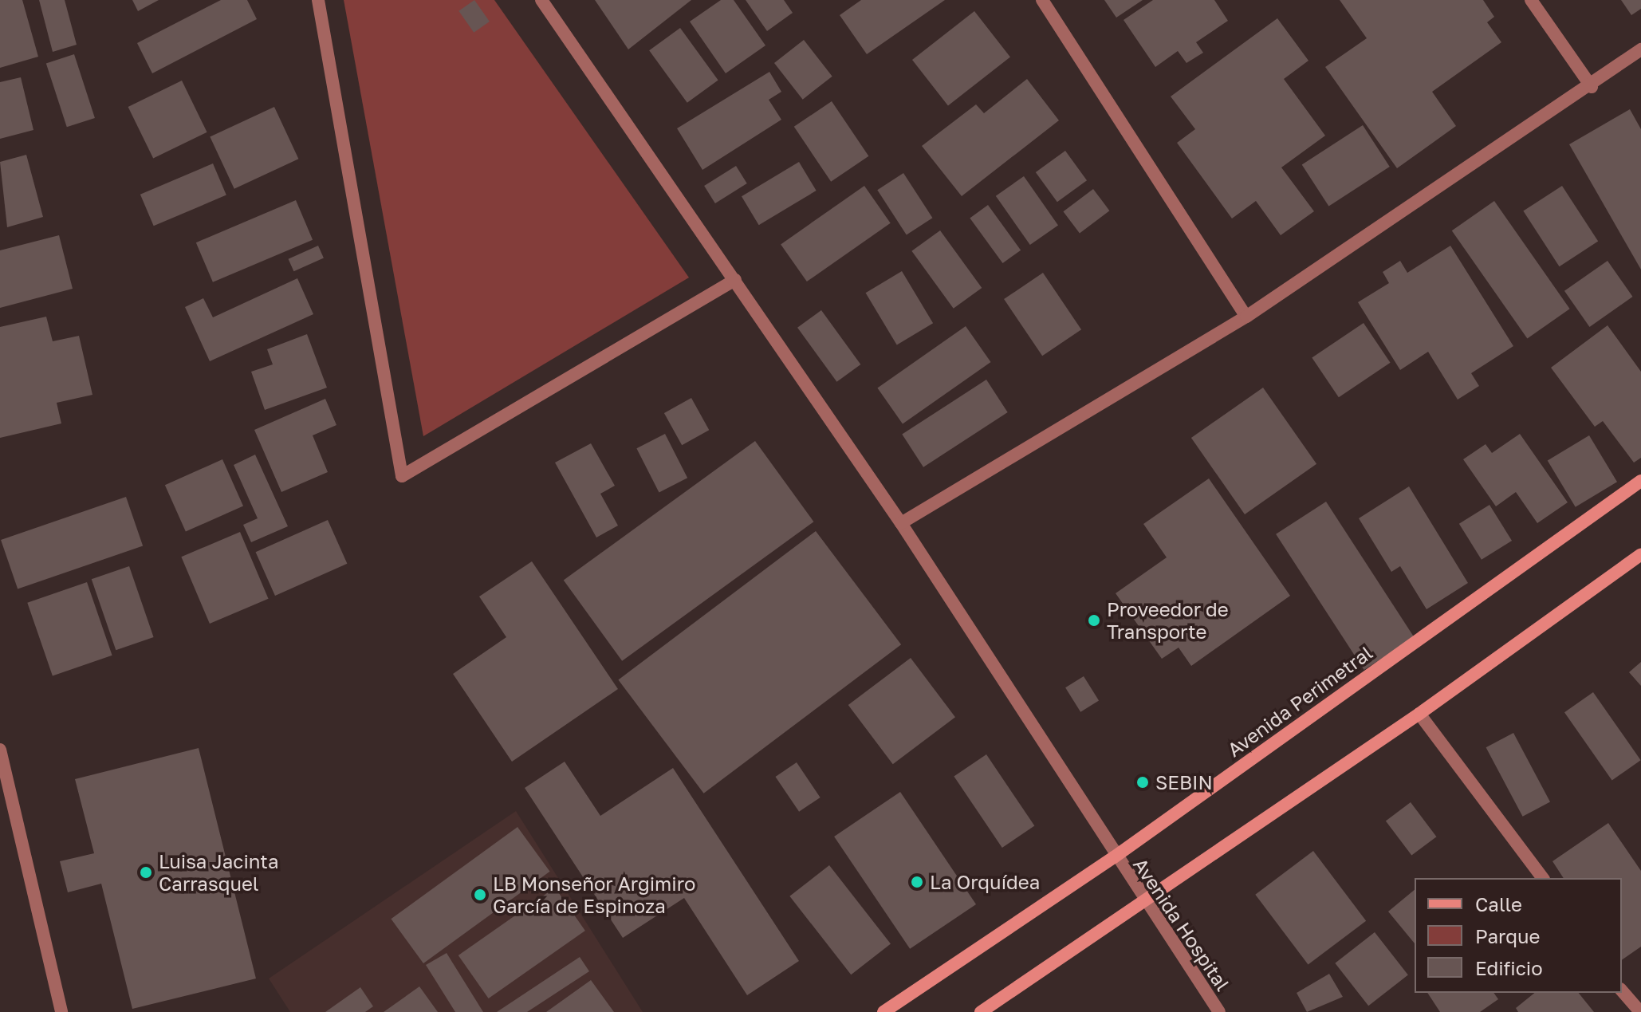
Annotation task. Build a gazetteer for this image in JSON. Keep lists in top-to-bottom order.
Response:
{
  "streets": {
    "street": ["Avenida Perimetral", "Avenida Hospital"]
  },
  "crossings": [
    ["Avenida Perimetral", "Avenida Hospital"]
  ],
  "places": [
    "Proveedor de Transporte",
    "SEBIN",
    "Luisa Jacinta Carrasquel",
    "La Orquídea",
    "LB Monseñor Argimiro García de Espinoza"
  ],
  "legend": ["Calle", "Parque", "Edificio"]
}
